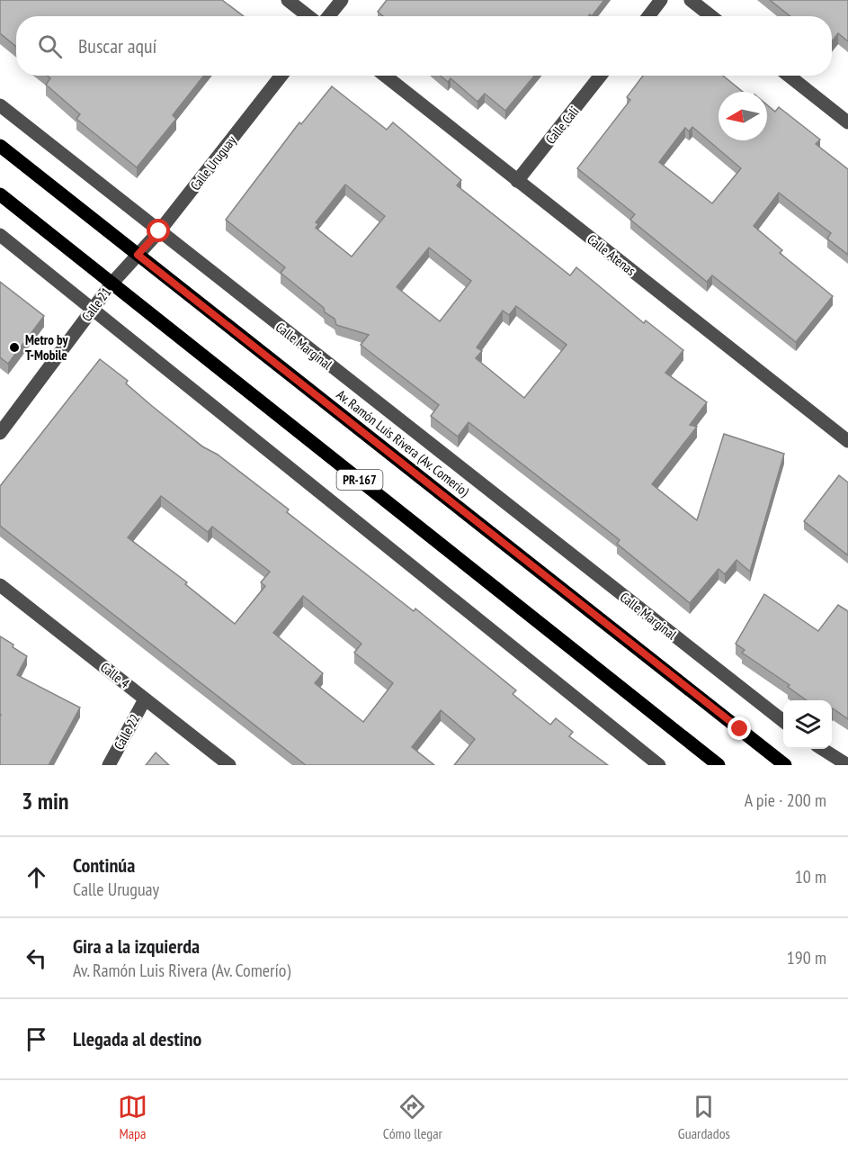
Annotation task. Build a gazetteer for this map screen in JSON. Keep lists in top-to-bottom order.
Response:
{
  "streets": {
    "main road": ["Av. Ramón Luis Rivera (Av. Comerío)", "PR-167"],
    "street": [
      "Calle Cali",
      "Calle Uruguay",
      "Calle Atenas",
      "Calle 21",
      "Calle Marginal",
      "Calle 4",
      "Calle 22"
    ]
  },
  "crossings": [
    ["Calle Cali", "Calle Atenas"],
    ["Calle Uruguay", "Calle 21"],
    ["Calle Uruguay", "Calle Marginal"],
    ["Calle Uruguay", "Av. Ramón Luis Rivera (Av. Comerío)"],
    ["Calle 21", "Av. Ramón Luis Rivera (Av. Comerío)"],
    ["Calle 21", "PR-167"],
    ["Calle 4", "Calle 22"]
  ],
  "places": ["Metro by T-Mobile"],
  "north": "left",
  "page": {
    "search": "Buscar aquí",
    "heading": ["3 min", "A pie · 200 m"],
    "list": [
      ["Continúa", "Calle Uruguay", "10 m"],
      ["Gira a la izquierda", "Av. Ramón Luis Rivera (Av. Comerío)", "190 m"],
      "Llegada al destino"
    ],
    "nav": ["Mapa", "Cómo llegar", "Guardados"]
  }
}
